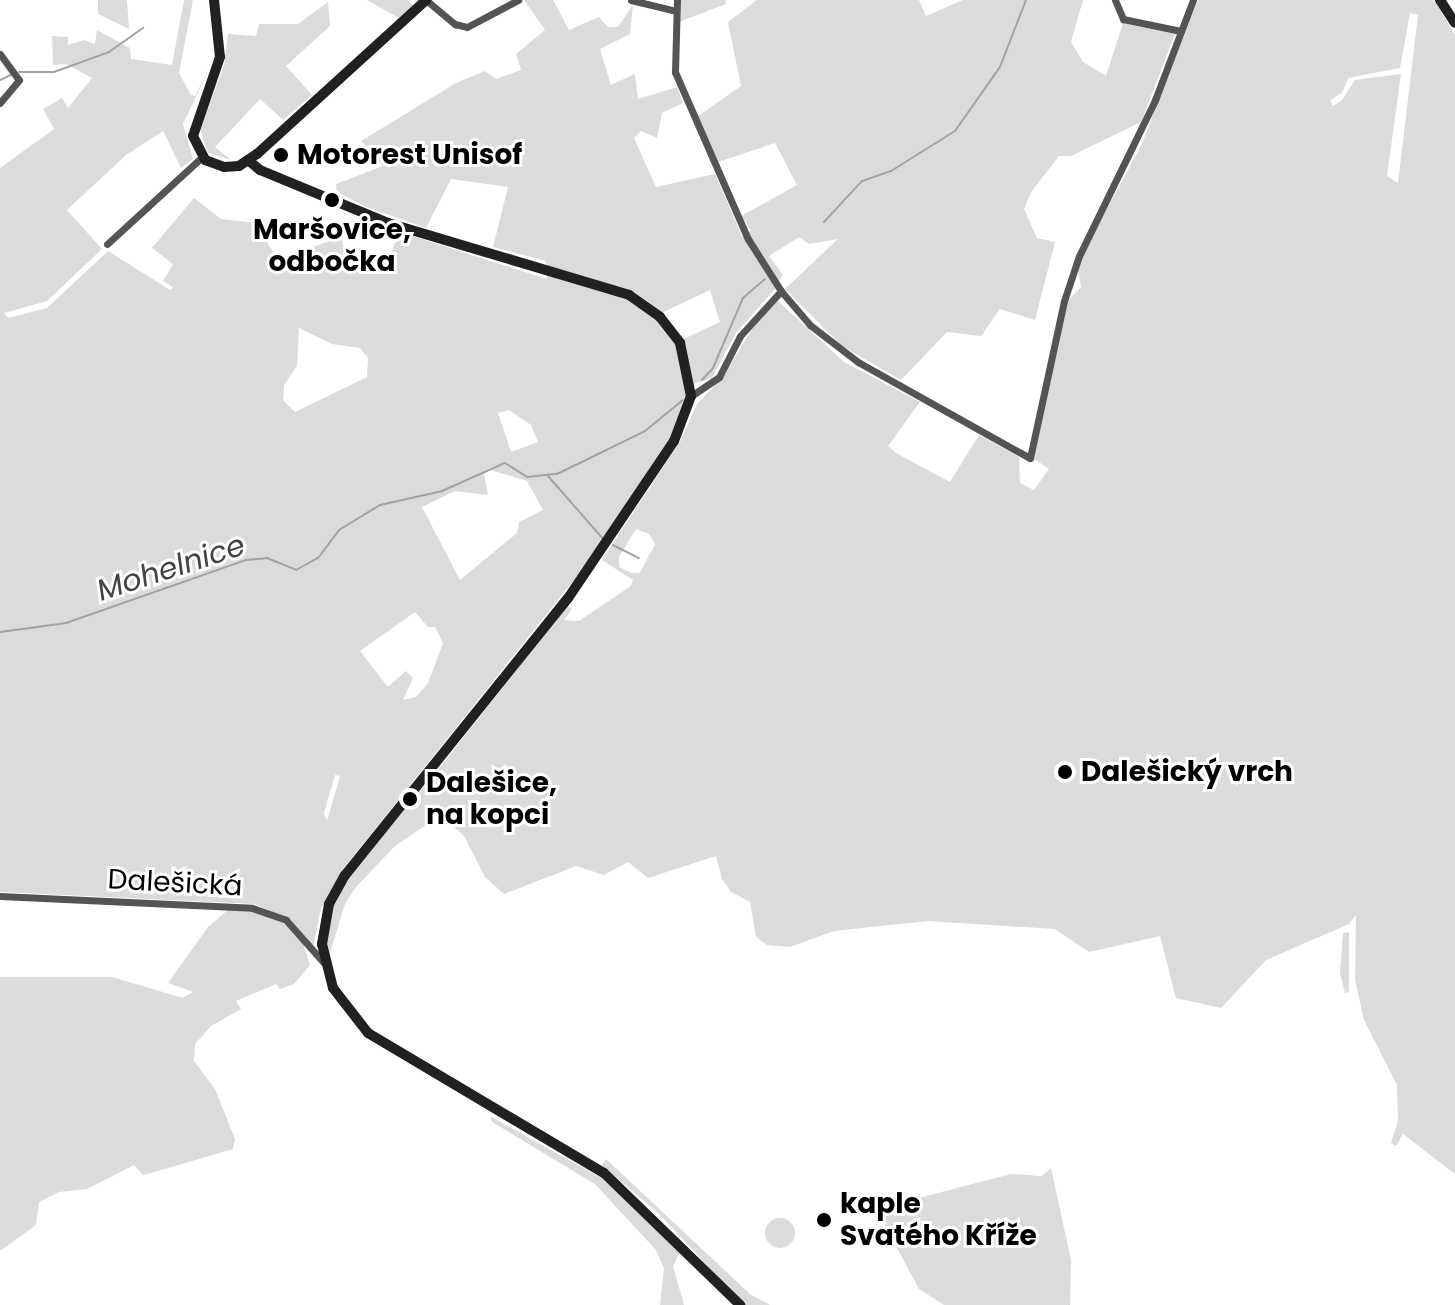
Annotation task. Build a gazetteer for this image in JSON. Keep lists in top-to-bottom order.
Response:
{
  "streets": {
    "street": ["Dalešická"]
  },
  "water": ["Mohelnice"],
  "places": [
    "Motorest Unisof",
    "Maršovice, odbočka",
    "Dalešický vrch",
    "Dalešice, na kopci",
    "kaple Svatého Kříže"
  ]
}
